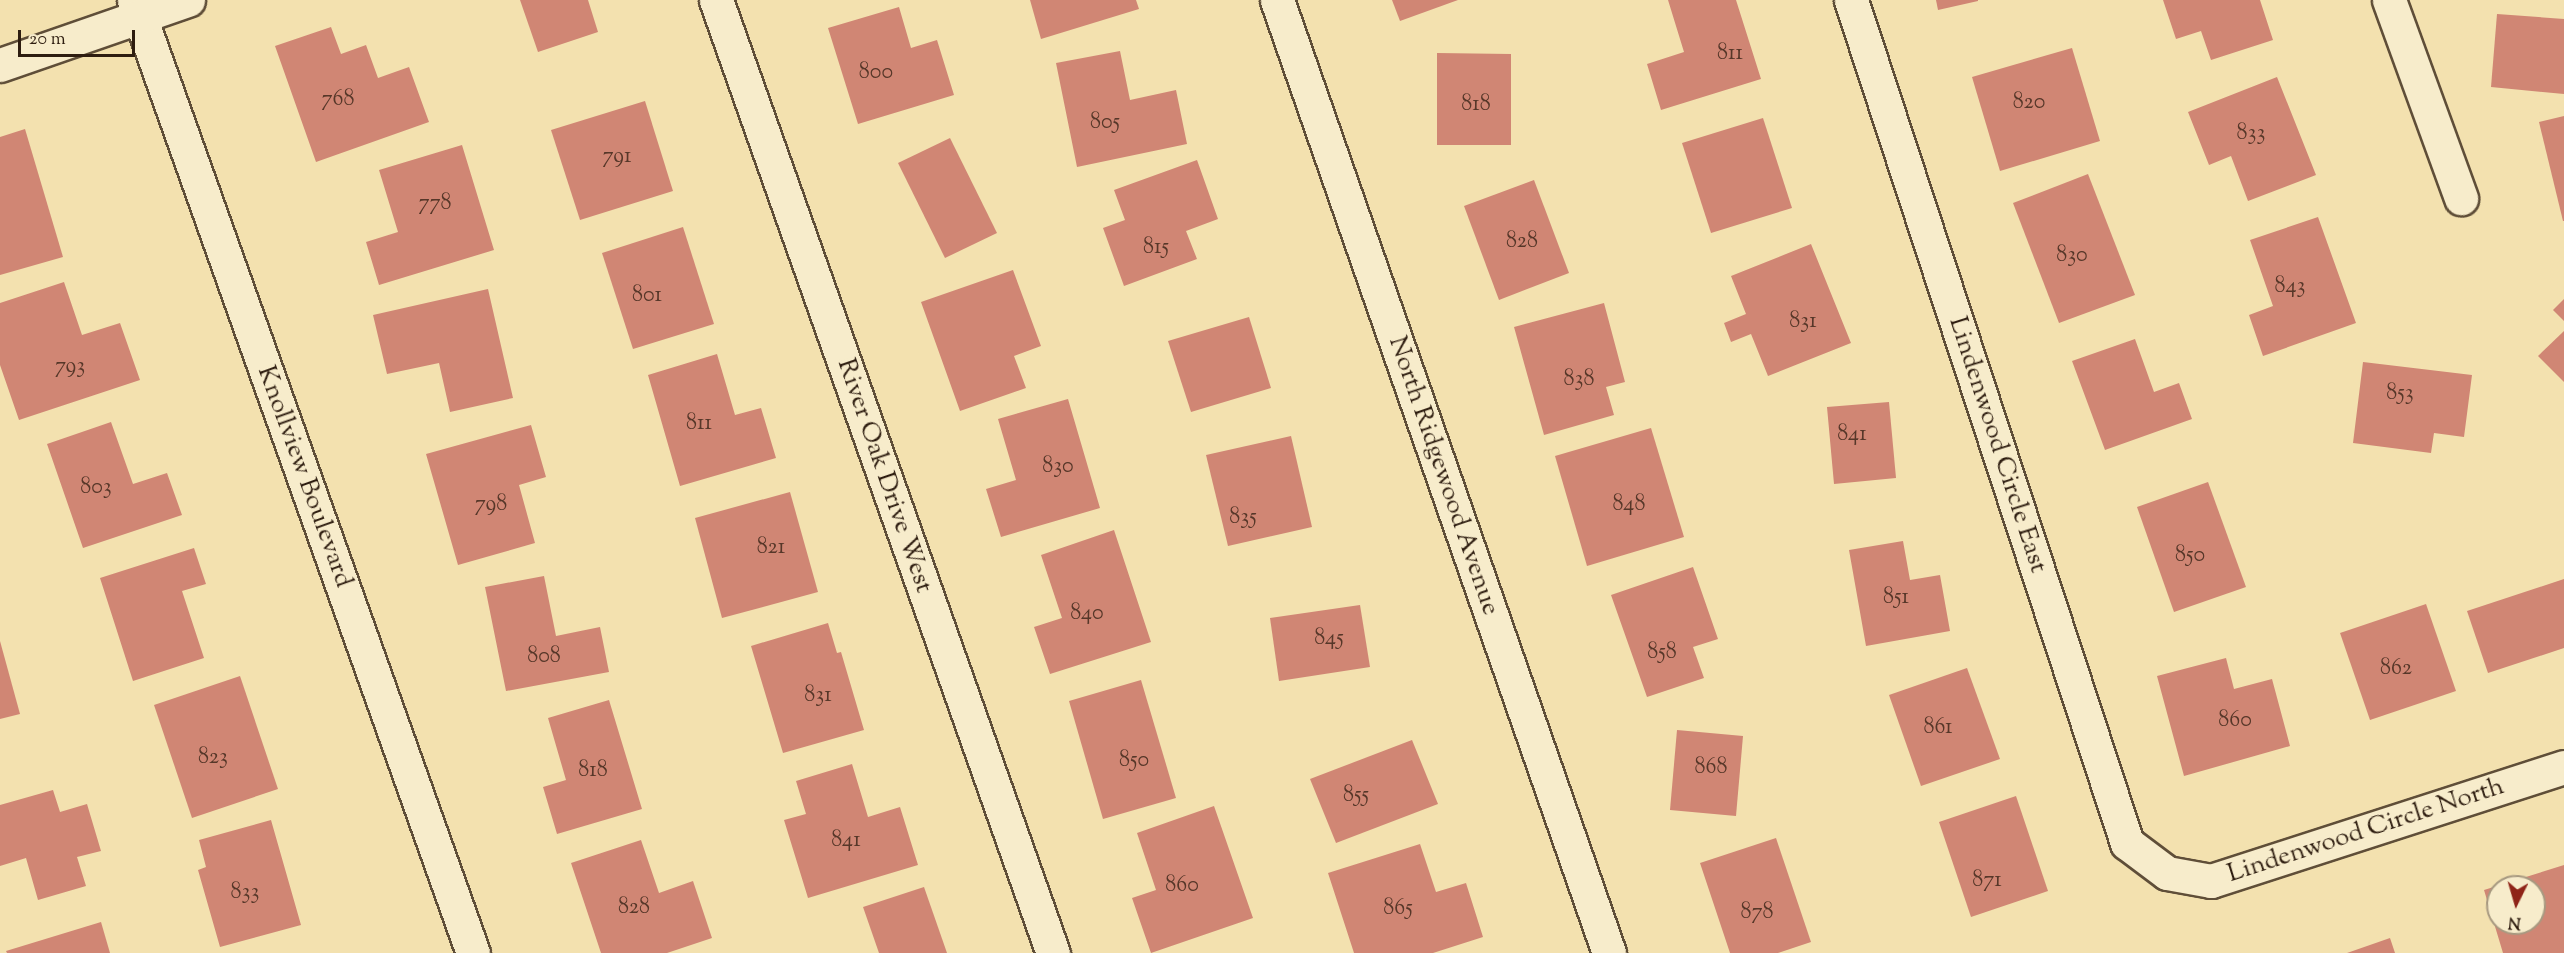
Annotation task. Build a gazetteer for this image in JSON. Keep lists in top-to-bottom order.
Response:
{
  "streets": {
    "street": [
      "Lindenwood Circle East",
      "River Oak Drive West",
      "North Ridgewood Avenue",
      "Knollview Boulevard",
      "Lindenwood Circle North"
    ]
  },
  "crossings": [
    ["Lindenwood Circle East", "Lindenwood Circle North"]
  ],
  "house_numbers": [
    "811",
    "800",
    "768",
    "820",
    "818",
    "805",
    "833",
    "791",
    "778",
    "828",
    "815",
    "830",
    "843",
    "801",
    "831",
    "793",
    "838",
    "853",
    "811",
    "841",
    "830",
    "803",
    "798",
    "848",
    "835",
    "821",
    "850",
    "851",
    "840",
    "845",
    "858",
    "808",
    "862",
    "831",
    "860",
    "861",
    "823",
    "850",
    "868",
    "818",
    "855",
    "841",
    "871",
    "860",
    "833",
    "828",
    "865",
    "878"
  ],
  "scale_bar": "20 m",
  "north": "bottom"
}
